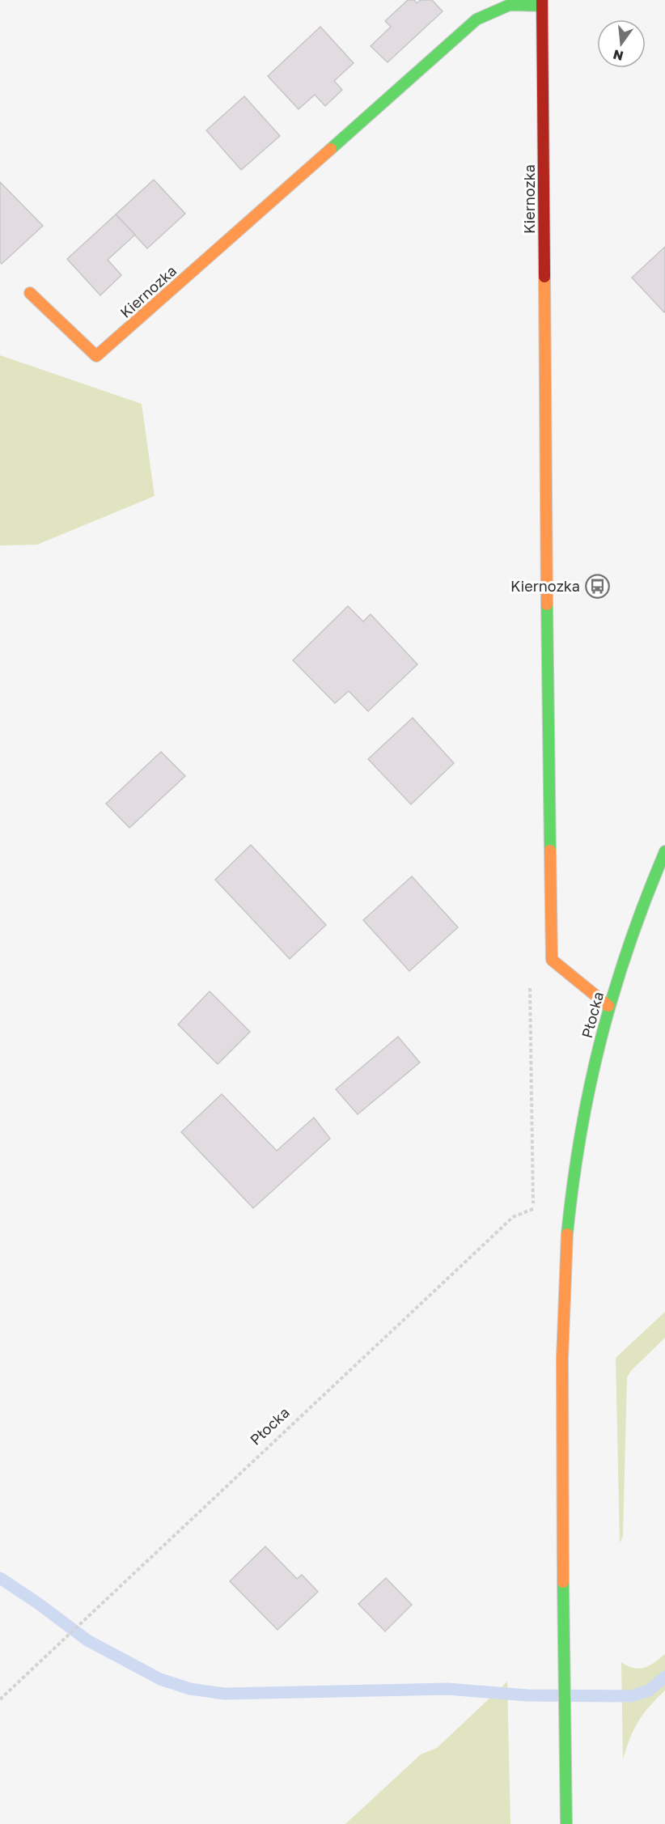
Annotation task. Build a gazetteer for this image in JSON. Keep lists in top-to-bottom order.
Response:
{
  "streets": {
    "street": ["Kiernozka", "Płocka"]
  },
  "crossings": [
    ["Kiernozka", "Płocka"]
  ],
  "places": {
    "bus stop": ["Kiernozka"]
  },
  "north": "bottom"
}
